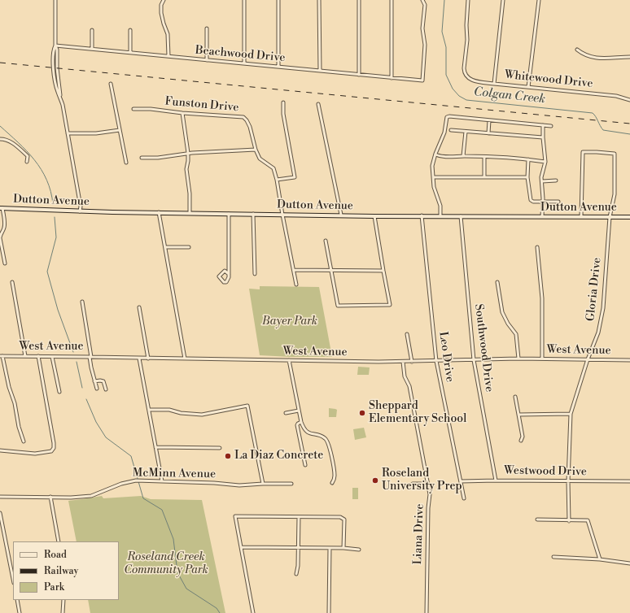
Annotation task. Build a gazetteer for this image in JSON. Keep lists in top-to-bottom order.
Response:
{
  "streets": {
    "main road": ["Dutton Avenue"],
    "street": [
      "Beachwood Drive",
      "Whitewood Drive",
      "Funston Drive",
      "Gloria Drive",
      "West Avenue",
      "Southwood Drive",
      "Leo Drive",
      "Westwood Drive",
      "McMinn Avenue",
      "Liana Drive"
    ]
  },
  "crossings": [
    ["Funston Drive", "Dutton Avenue"],
    ["Dutton Avenue", "Gloria Drive"],
    ["Dutton Avenue", "Southwood Drive"],
    ["Dutton Avenue", "Leo Drive"],
    ["Gloria Drive", "West Avenue"],
    ["Gloria Drive", "Westwood Drive"],
    ["West Avenue", "Southwood Drive"],
    ["West Avenue", "Leo Drive"],
    ["West Avenue", "Liana Drive"],
    ["Southwood Drive", "Westwood Drive"],
    ["Leo Drive", "Westwood Drive"]
  ],
  "water": ["Colgan Creek"],
  "parks": ["Bayer Park", "Roseland Creek Community Park"],
  "places": ["Sheppard Elementary School", "La Diaz Concrete", "Roseland University Prep"],
  "legend": ["Road", "Railway", "Park"]
}
